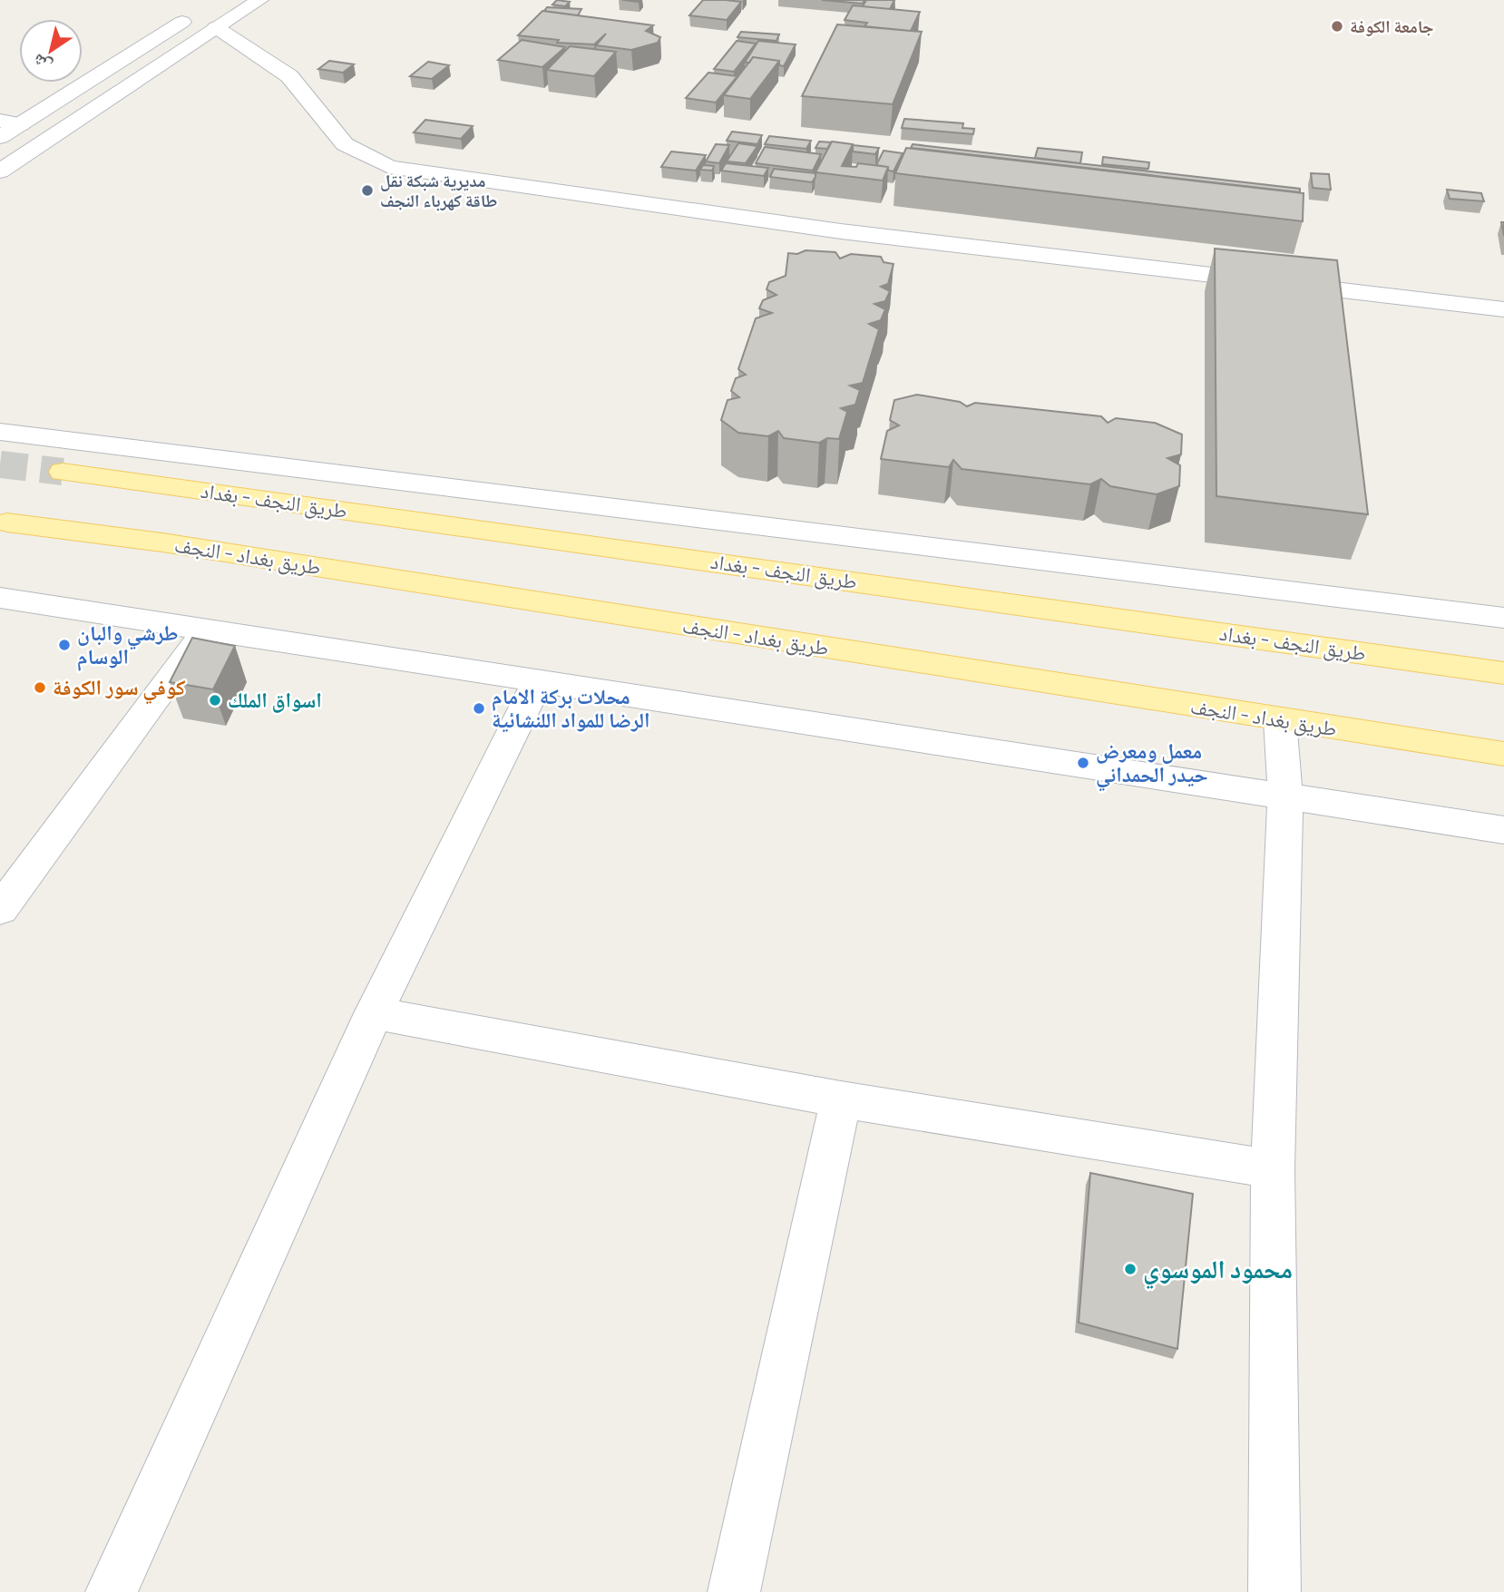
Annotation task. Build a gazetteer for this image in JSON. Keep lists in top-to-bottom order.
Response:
{
  "streets": {
    "main road": ["طريق النجف - بغداد", "طريق بغداد - النجف"]
  },
  "places": [
    "جامعة الكوفة",
    "مديرية شبكة نقل طاقة كهرباء النجف",
    "طرشي والبان الوسام",
    "كوفي سور الكوفة",
    "اسواق الملك",
    "محلات بركة الامام الرضا للمواد اللنشائية",
    "معمل ومعرض حيدر الحمداني",
    "محمود الموسوي"
  ],
  "north": "bottom left"
}
